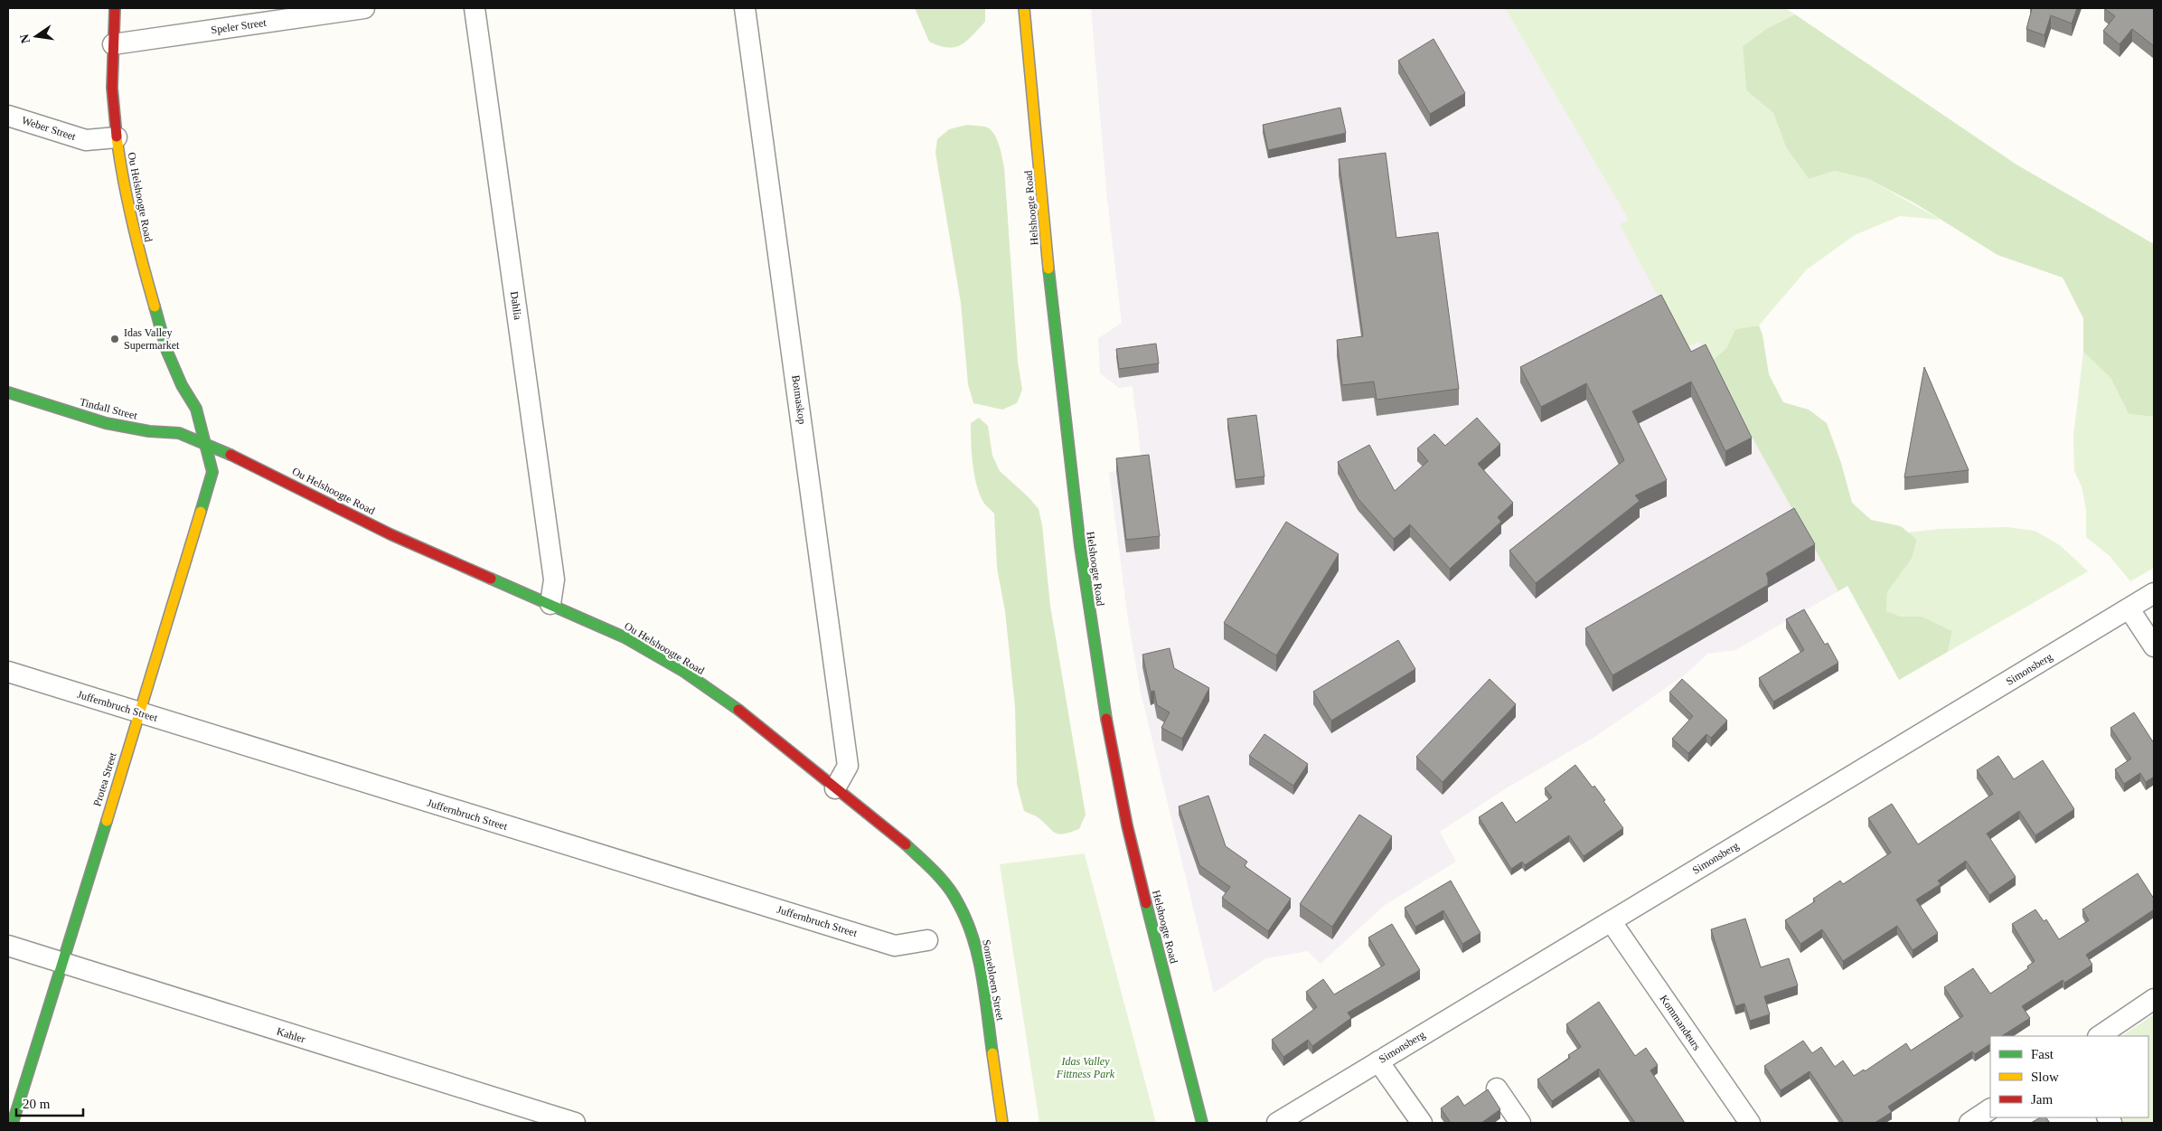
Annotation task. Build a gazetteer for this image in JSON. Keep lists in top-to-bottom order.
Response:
{
  "streets": {
    "street": [
      "Speler Street",
      "Weber Street",
      "Ou Helshoogte Road",
      "Helshoogte Road",
      "Dahlia",
      "Botmaskop",
      "Tindall Street",
      "Simonsberg",
      "Juffernbruch Street",
      "Protea Street",
      "Sonnebloem Street",
      "Kommandeurs",
      "Kahler"
    ]
  },
  "crossings": [
    ["Speler Street", "Ou Helshoogte Road"],
    ["Weber Street", "Ou Helshoogte Road"],
    ["Ou Helshoogte Road", "Dahlia"],
    ["Ou Helshoogte Road", "Botmaskop"],
    ["Ou Helshoogte Road", "Tindall Street"],
    ["Ou Helshoogte Road", "Protea Street"],
    ["Ou Helshoogte Road", "Sonnebloem Street"],
    ["Botmaskop", "Sonnebloem Street"],
    ["Tindall Street", "Protea Street"],
    ["Simonsberg", "Kommandeurs"],
    ["Juffernbruch Street", "Protea Street"],
    ["Protea Street", "Kahler"]
  ],
  "parks": ["Idas Valley Fittness Park"],
  "places": ["Idas Valley Supermarket"],
  "legend": ["Fast", "Slow", "Jam"],
  "scale_bar": "20 m",
  "north": "left"
}
